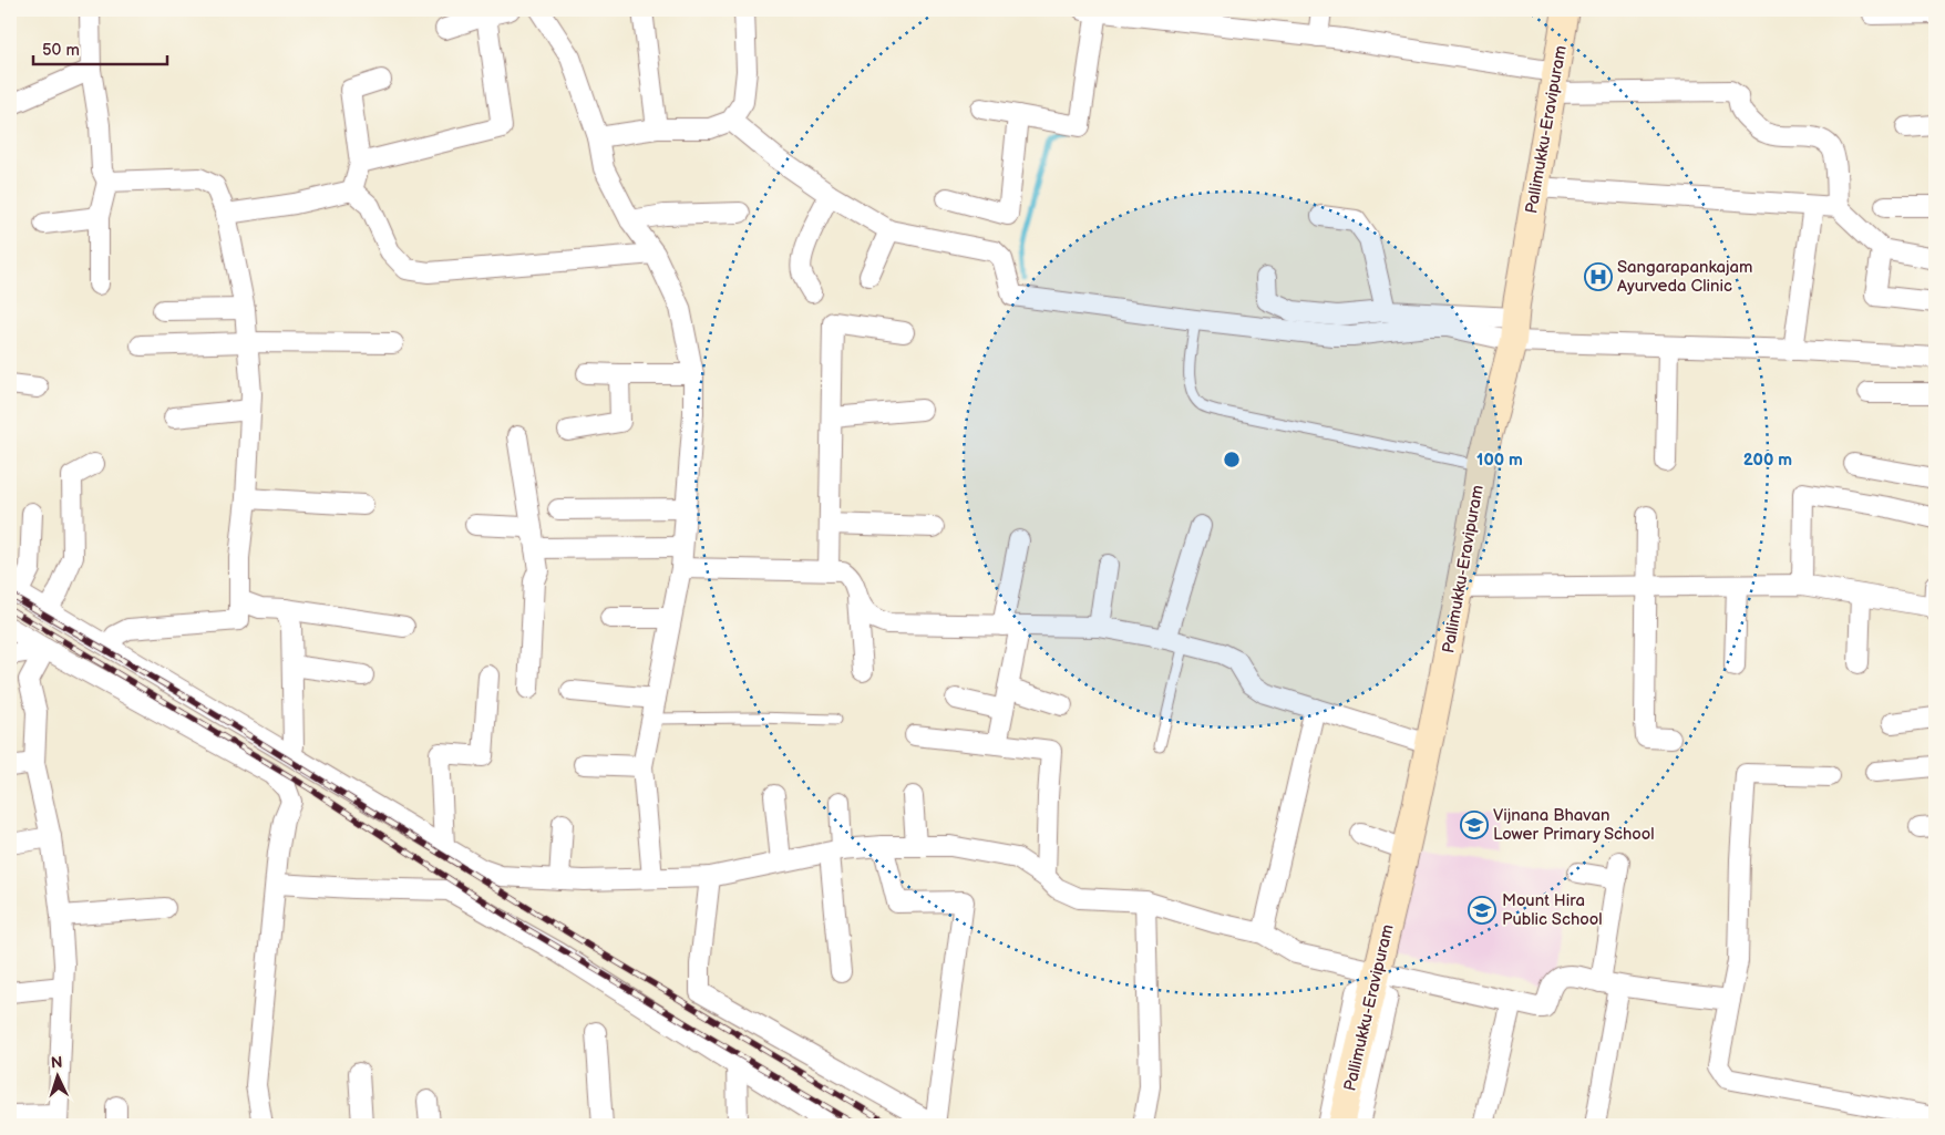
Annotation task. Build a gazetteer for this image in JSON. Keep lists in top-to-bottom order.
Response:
{
  "streets": {
    "main road": ["Pallimukku-Eravipuram"]
  },
  "places": {
    "hospital": ["Sangarapankajam Ayurveda Clinic"],
    "school or university": ["Vijnana Bhavan Lower Primary School", "Mount Hira Public School"]
  },
  "scale_bar": "50 m",
  "north": "top",
  "rings": ["100 m", "200 m"]
}
